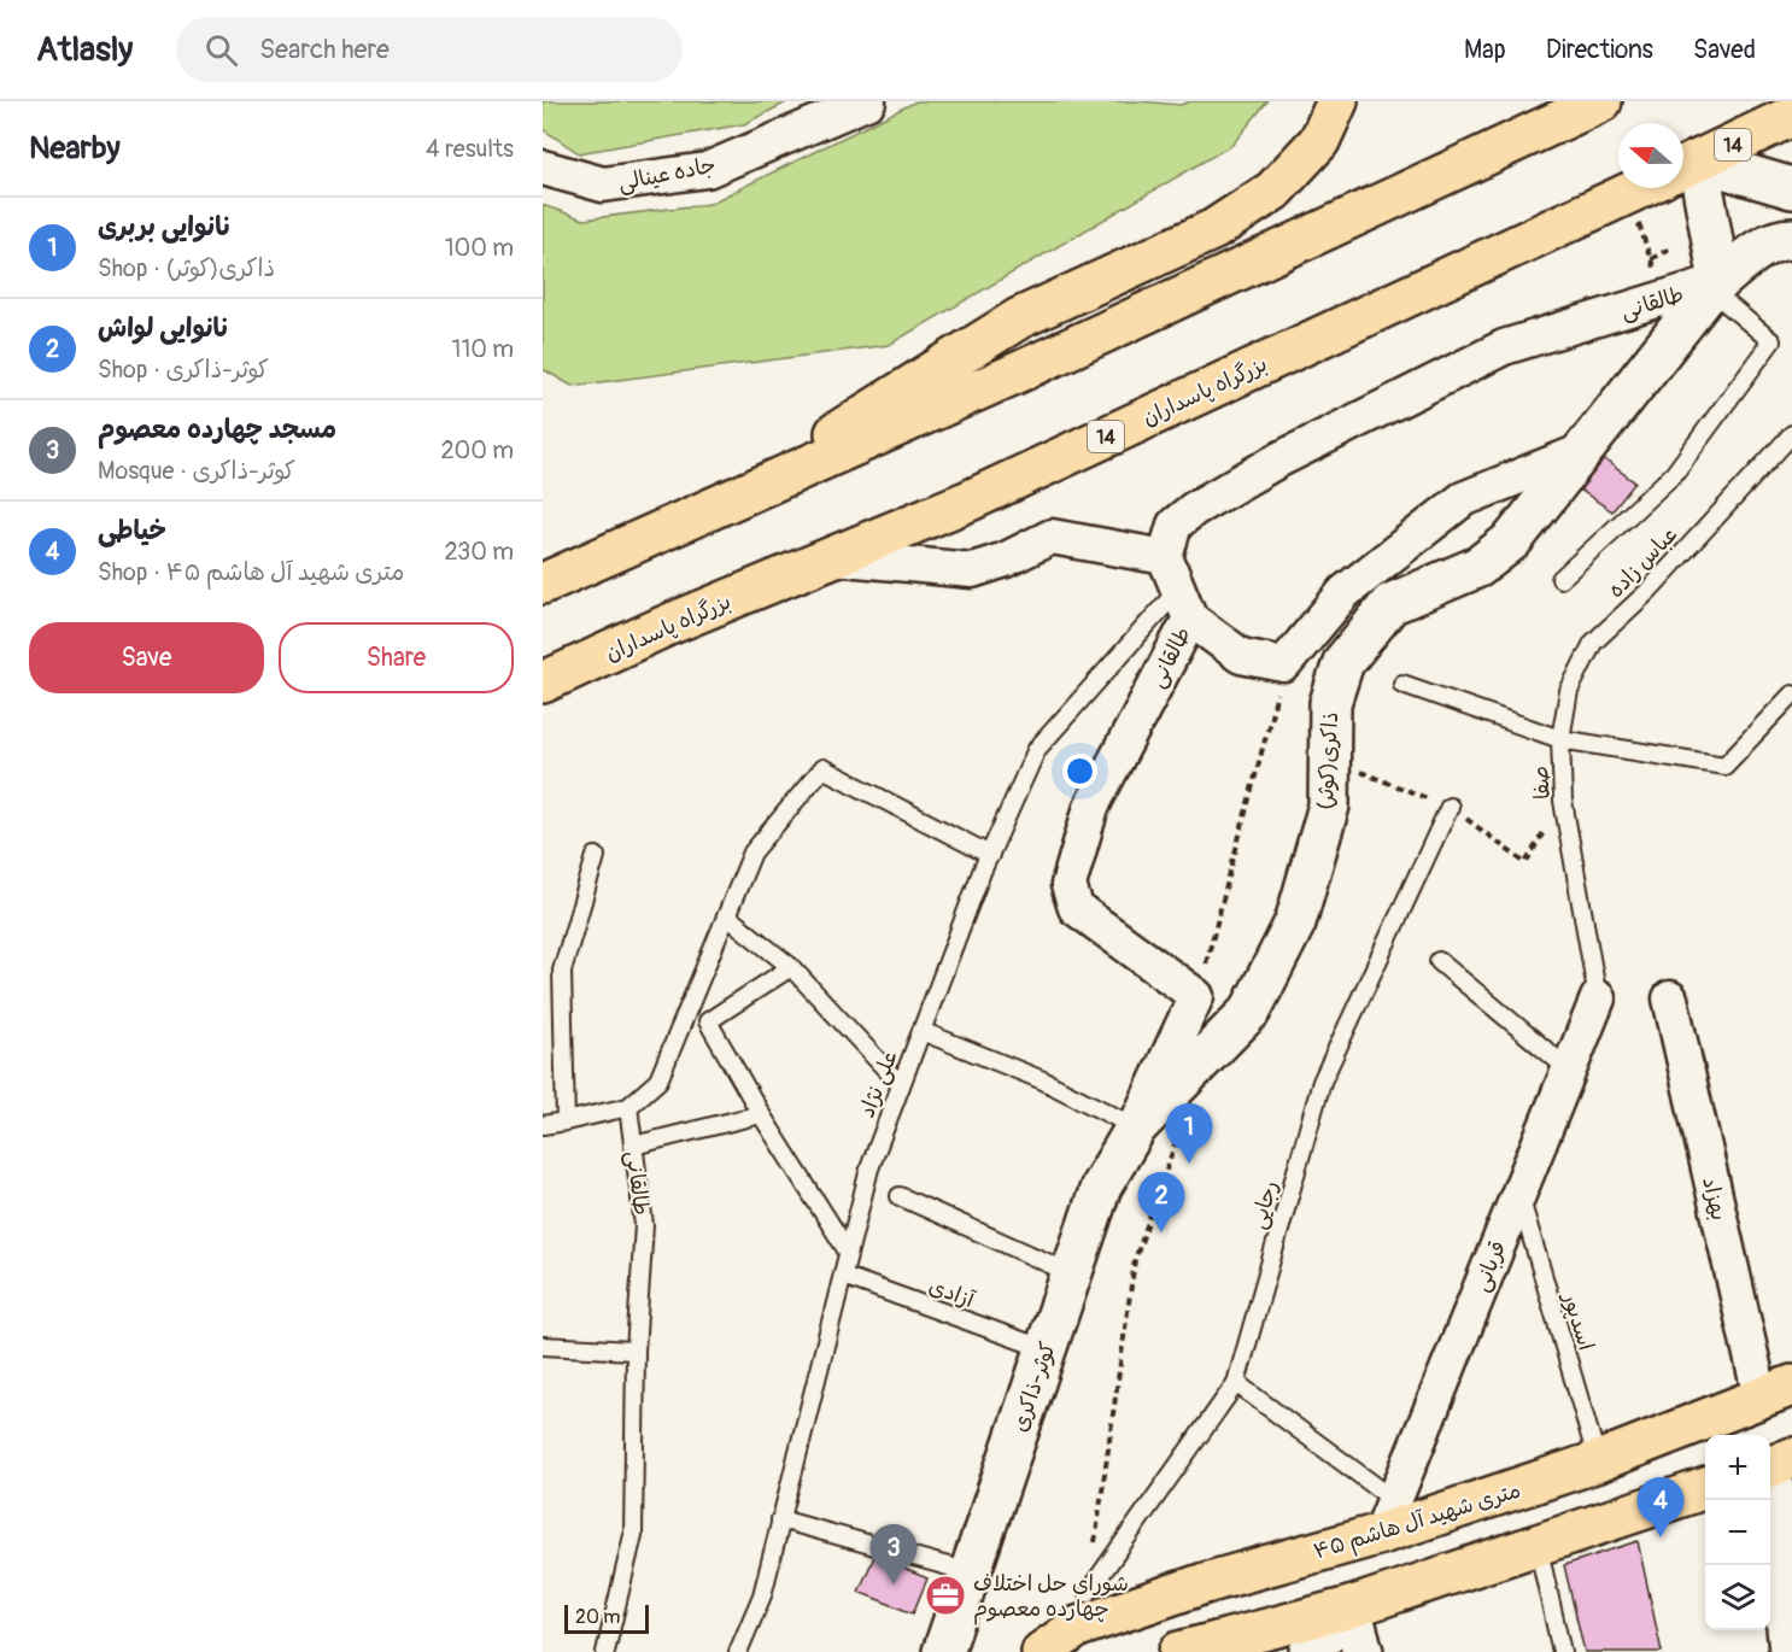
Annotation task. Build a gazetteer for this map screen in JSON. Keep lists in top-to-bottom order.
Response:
{
  "streets": {
    "main road": ["14", "بزرگراه پاسداران", "۴۵ متری شهید آل هاشم"],
    "street": [
      "جاده عینالی",
      "طالقانی",
      "ذاکری(کوثر)",
      "بهزاد",
      "قربانی",
      "کوثر-ذاکری"
    ],
    "lane": [
      "عباس زاده",
      "صفا",
      "علی نژاد",
      "رجایی",
      "آزادی",
      "اسدپور"
    ]
  },
  "crossings": [
    ["طالقانی", "ذاکری(کوثر)"],
    ["طالقانی", "علی نژاد"],
    ["عباس زاده", "صفا"],
    ["ذاکری(کوثر)", "کوثر-ذاکری"],
    ["صفا", "قربانی"],
    ["علی نژاد", "آزادی"],
    ["بهزاد", "۴۵ متری شهید آل هاشم"],
    ["قربانی", "اسدپور"],
    ["قربانی", "۴۵ متری شهید آل هاشم"],
    ["آزادی", "کوثر-ذاکری"],
    ["اسدپور", "۴۵ متری شهید آل هاشم"]
  ],
  "places": {
    "office": ["شورای حل اختلاف چهارده معصوم"]
  },
  "scale_bar": "20 m",
  "north": "left",
  "page": {
    "header": "Atlasly",
    "search": "Search here",
    "nav": ["Map", "Directions", "Saved"],
    "heading": ["Nearby", "4 results"],
    "list": [
      {
        "mark": "1",
        "name": "نانوایی بربری",
        "note": "Shop · ذاکری(کوثر)",
        "value": "100 m"
      },
      {
        "mark": "2",
        "name": "نانوایی لواش",
        "note": "Shop · کوثر-ذاکری",
        "value": "110 m"
      },
      {
        "mark": "3",
        "name": "مسجد چهارده معصوم",
        "note": "Mosque · کوثر-ذاکری",
        "value": "200 m"
      },
      {
        "mark": "4",
        "name": "خیاطی",
        "note": "Shop · ۴۵ متری شهید آل هاشم",
        "value": "230 m"
      }
    ],
    "buttons": ["Save", "Share"],
    "pins": [
      "1",
      "2",
      "4",
      "3"
    ],
    "map_buttons": ["+", "−"],
    "scale": "20 m"
  }
}
